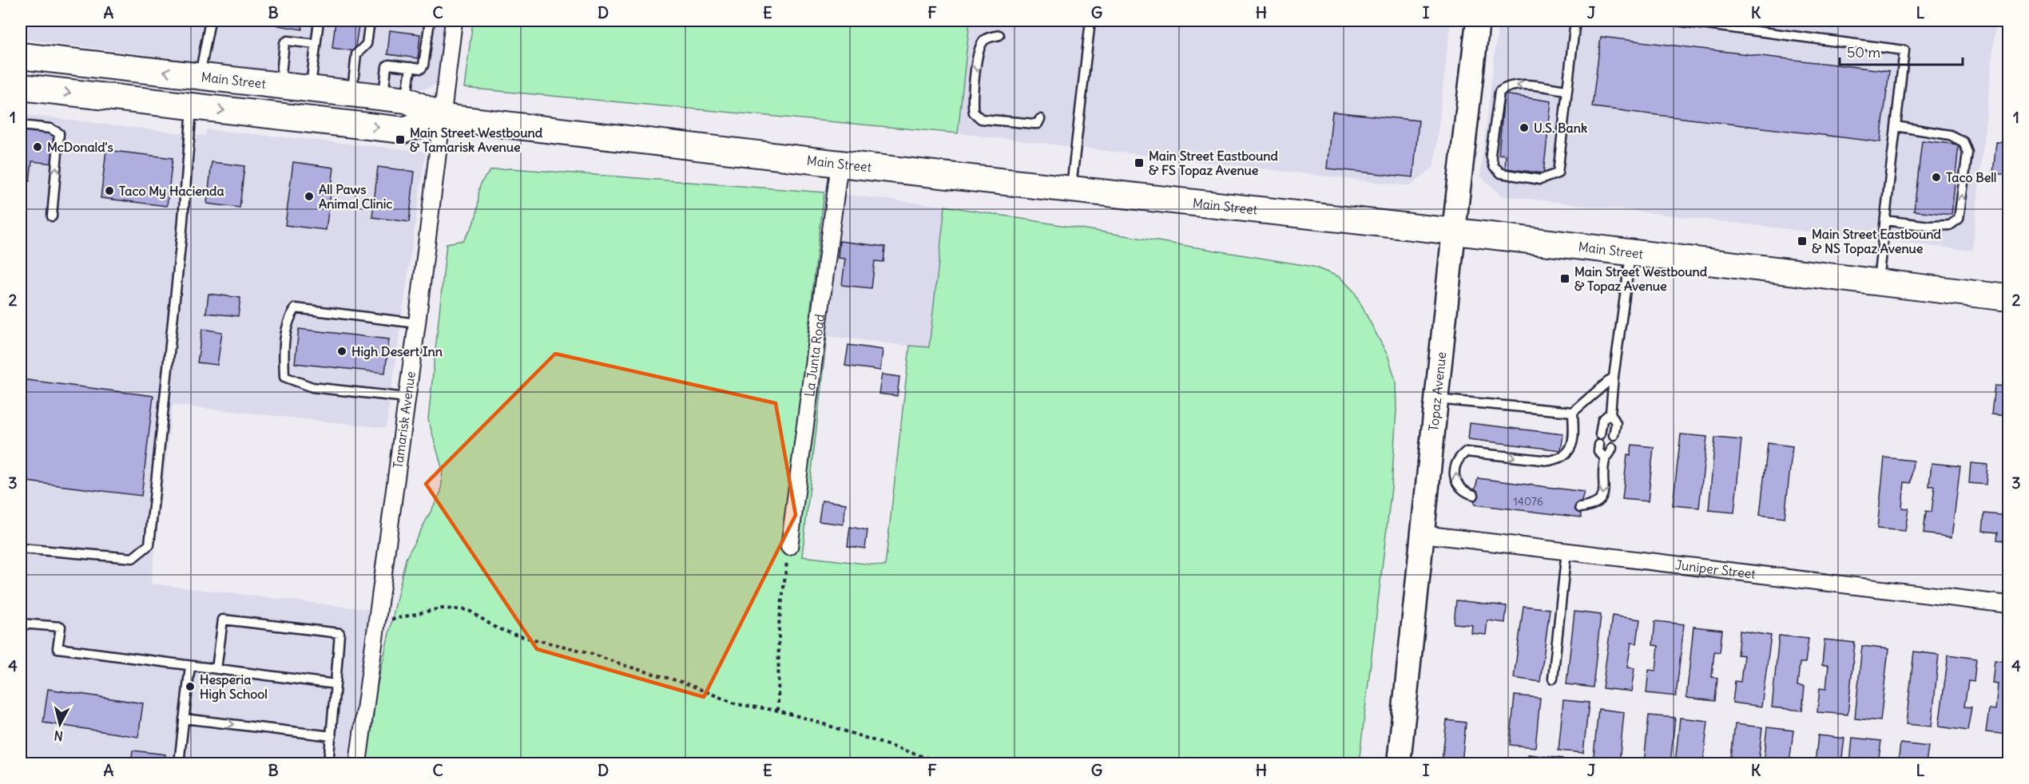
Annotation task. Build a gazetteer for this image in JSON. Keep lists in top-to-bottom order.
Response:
{
  "streets": {
    "main road": ["Main Street"],
    "street": [
      "La Junta Road",
      "Topaz Avenue",
      "Tamarisk Avenue",
      "Juniper Street"
    ]
  },
  "crossings": [
    ["Main Street", "La Junta Road"],
    ["Main Street", "Topaz Avenue"],
    ["Main Street", "Tamarisk Avenue"],
    ["Topaz Avenue", "Juniper Street"]
  ],
  "places": {
    "other": [
      "U.S. Bank",
      "McDonald's",
      "Taco Bell",
      "Taco My Hacienda",
      "All Paws Animal Clinic",
      "High Desert Inn",
      "Hesperia High School"
    ],
    "transit": [
      "Main Street Westbound & Tamarisk Avenue",
      "Main Street Eastbound & FS Topaz Avenue",
      "Main Street Eastbound & NS Topaz Avenue",
      "Main Street Westbound & Topaz Avenue"
    ]
  },
  "house_numbers": ["14076"],
  "scale_bar": "50 m",
  "north": "bottom",
  "grid": {
    "columns": [
      "A",
      "B",
      "C",
      "D",
      "E",
      "F",
      "G",
      "H",
      "I",
      "J",
      "K",
      "L"
    ],
    "rows": [
      "1",
      "2",
      "3",
      "4"
    ]
  }
}
